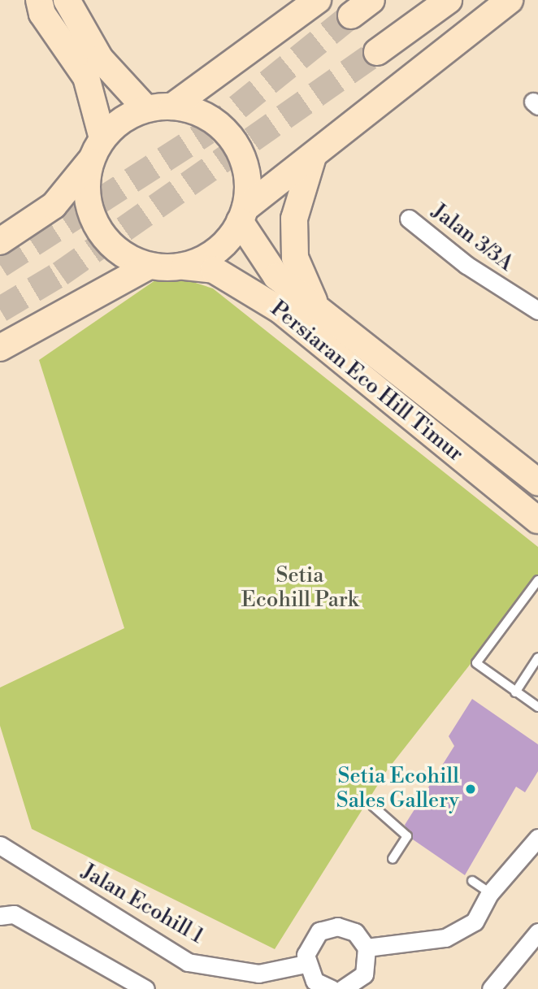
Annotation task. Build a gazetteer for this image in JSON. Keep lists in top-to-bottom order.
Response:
{
  "streets": {
    "street": ["Jalan 3/3A", "Persiaran Eco Hill Timur", "Jalan Ecohill 1"]
  },
  "parks": ["Setia Ecohill Park"],
  "places": ["Setia Ecohill Sales Gallery"]
}
